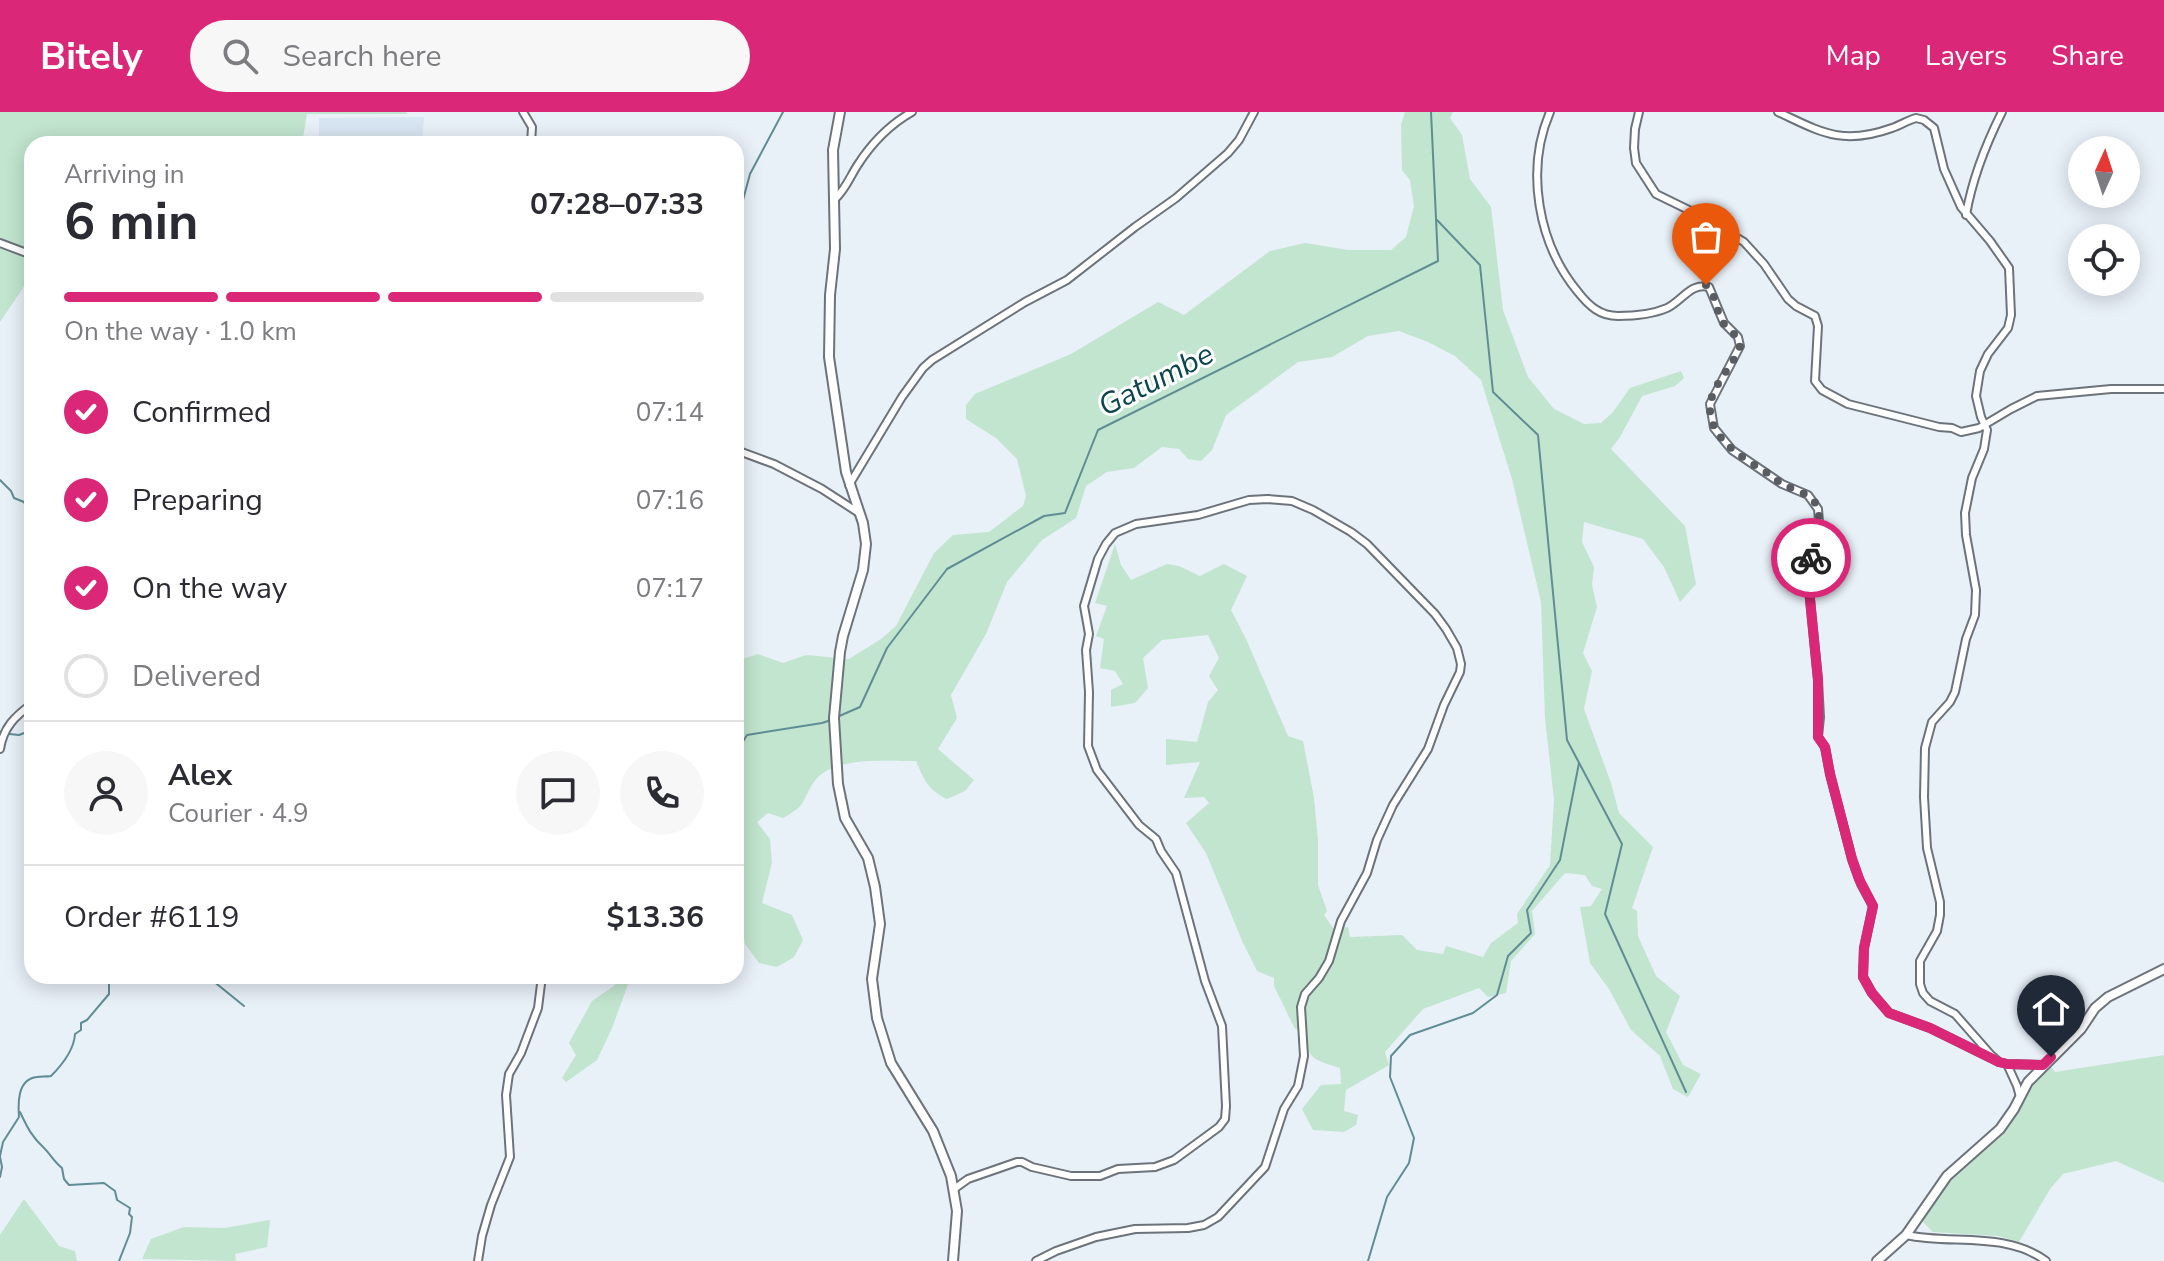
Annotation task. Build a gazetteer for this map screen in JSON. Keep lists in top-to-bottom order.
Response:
{
  "water": ["Gatumbe"],
  "north": "top",
  "page": {
    "header": "Bitely",
    "search": "Search here",
    "nav": ["Map", "Layers", "Share"],
    "heading": ["6 min", "Arriving in", "07:28–07:33"],
    "panel": [
      "Alex",
      "Courier · 4.9",
      "Order #6119",
      "$13.36"
    ],
    "bar": "On the way · 1.0 km",
    "list": [
      ["Confirmed", "07:14"],
      ["Preparing", "07:16"],
      ["On the way", "07:17"],
      "Delivered"
    ]
  }
}
